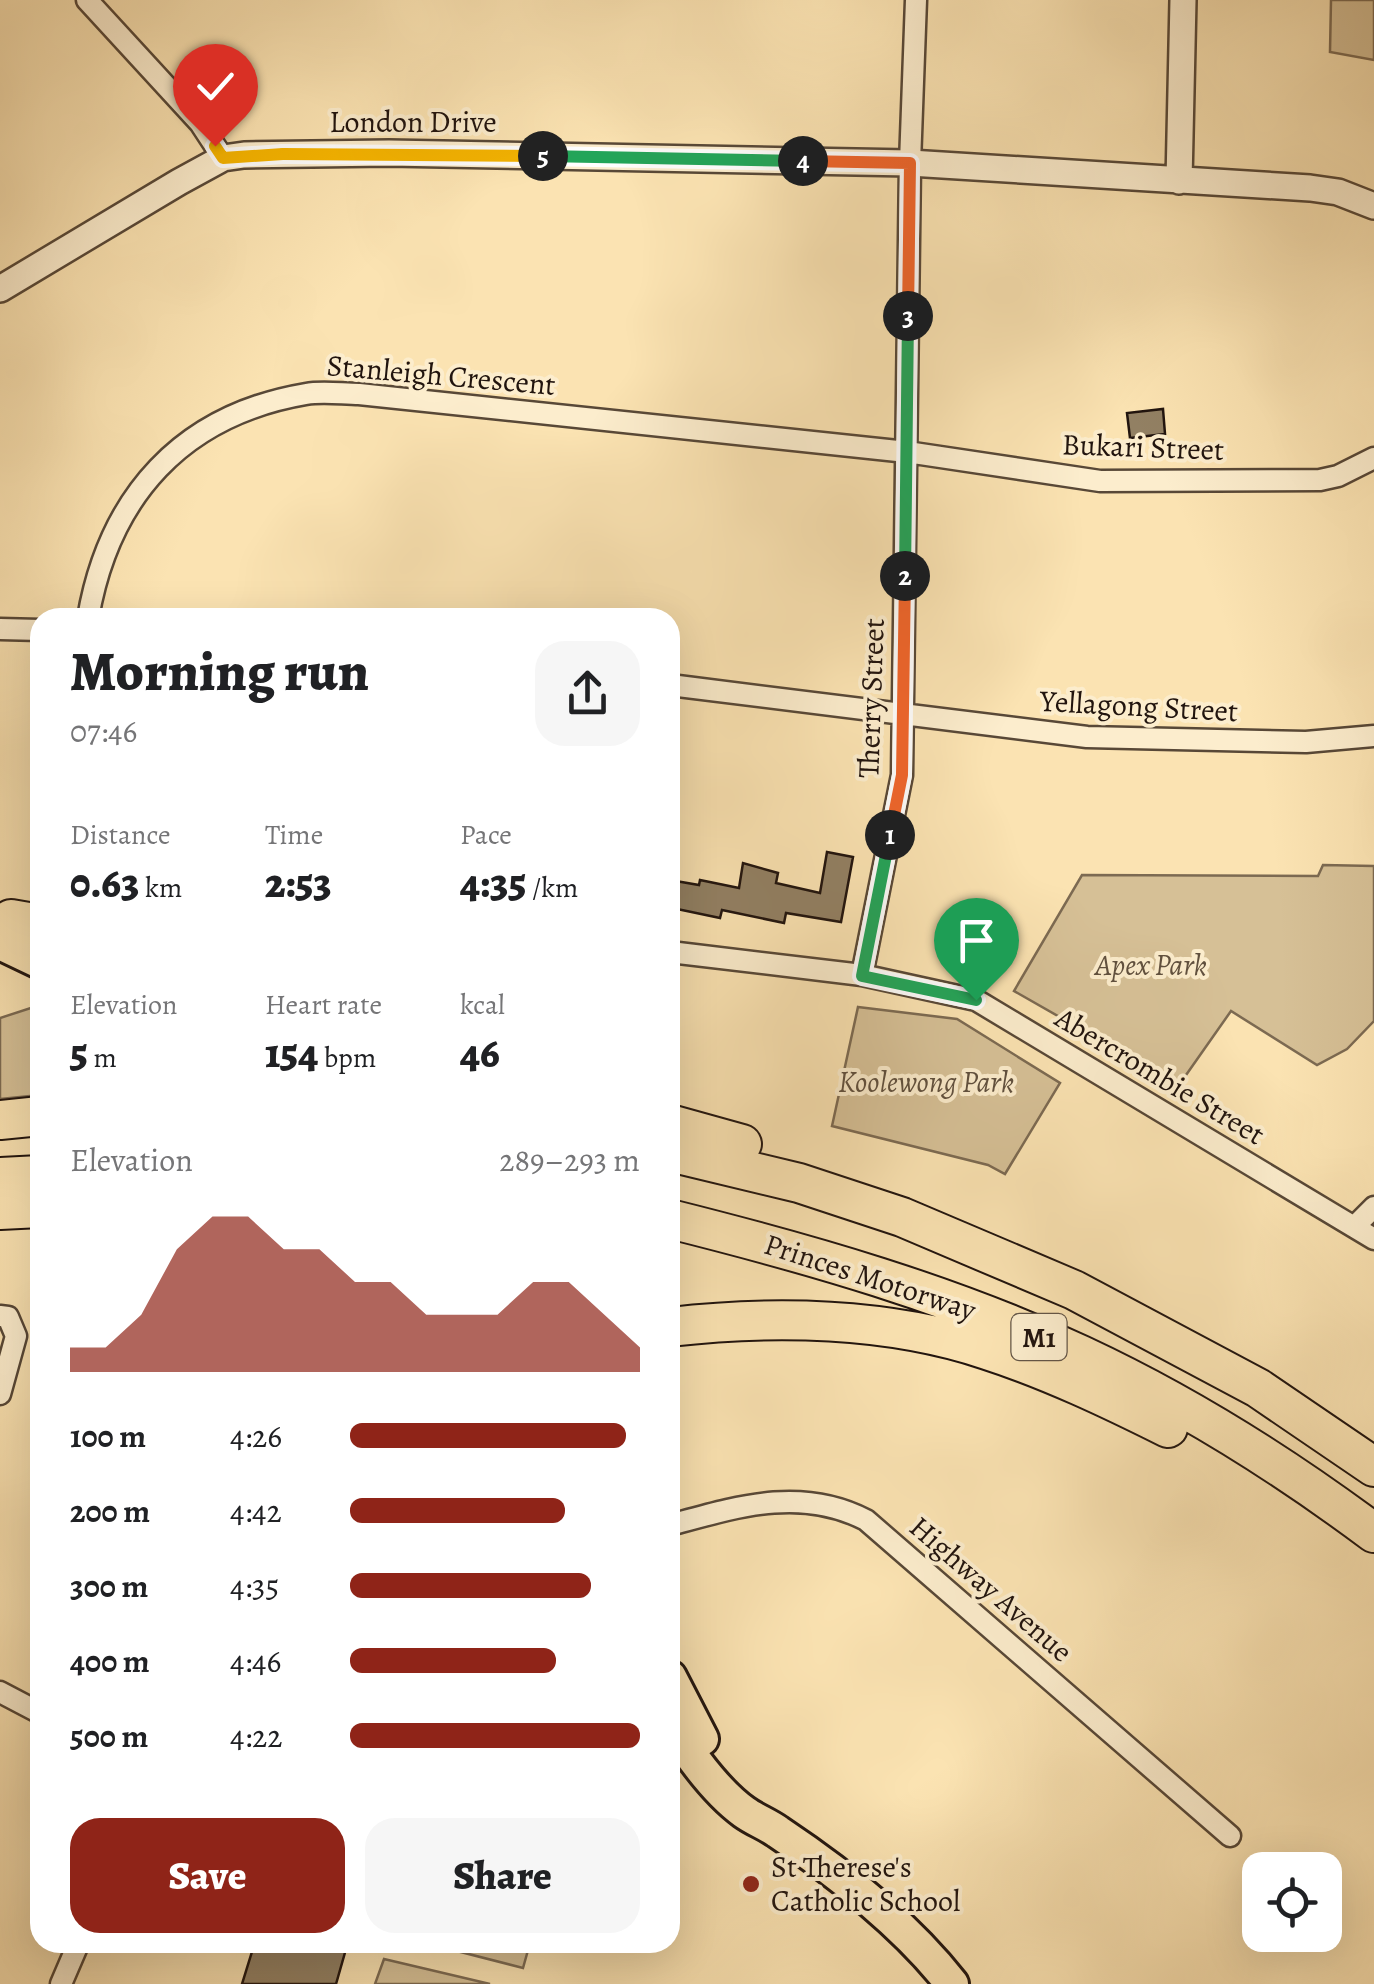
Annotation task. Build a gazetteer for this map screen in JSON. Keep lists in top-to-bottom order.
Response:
{
  "streets": {
    "highway": ["Princes Motorway", "M1"],
    "street": [
      "London Drive",
      "Stanleigh Crescent",
      "Bukari Street",
      "Therry Street",
      "Yellagong Street",
      "Abercrombie Street",
      "Highway Avenue"
    ]
  },
  "crossings": [
    ["London Drive", "Therry Street"],
    ["Stanleigh Crescent", "Bukari Street"],
    ["Stanleigh Crescent", "Therry Street"],
    ["Bukari Street", "Therry Street"],
    ["Therry Street", "Yellagong Street"],
    ["Therry Street", "Abercrombie Street"]
  ],
  "parks": ["Apex Park", "Koolewong Park"],
  "places": ["St Therese's Catholic School"],
  "page": {
    "pins": [
      "5",
      "4",
      "3",
      "2",
      "1"
    ],
    "heading": ["Morning run", "07:46"],
    "stats": [
      ["Distance", "0.63 km"],
      ["Time", "2:53"],
      ["Pace", "4:35 /km"],
      ["Elevation", "5 m"],
      ["Heart rate", "154 bpm"],
      ["kcal", "46"]
    ],
    "chart": ["Elevation", "289–293 m"],
    "list": [
      {
        "name": "100 m",
        "note": "4:26"
      },
      {
        "name": "200 m",
        "note": "4:42"
      },
      {
        "name": "300 m",
        "note": "4:35"
      },
      {
        "name": "400 m",
        "note": "4:46"
      },
      {
        "name": "500 m",
        "note": "4:22"
      }
    ],
    "buttons": ["Save", "Share"]
  }
}
